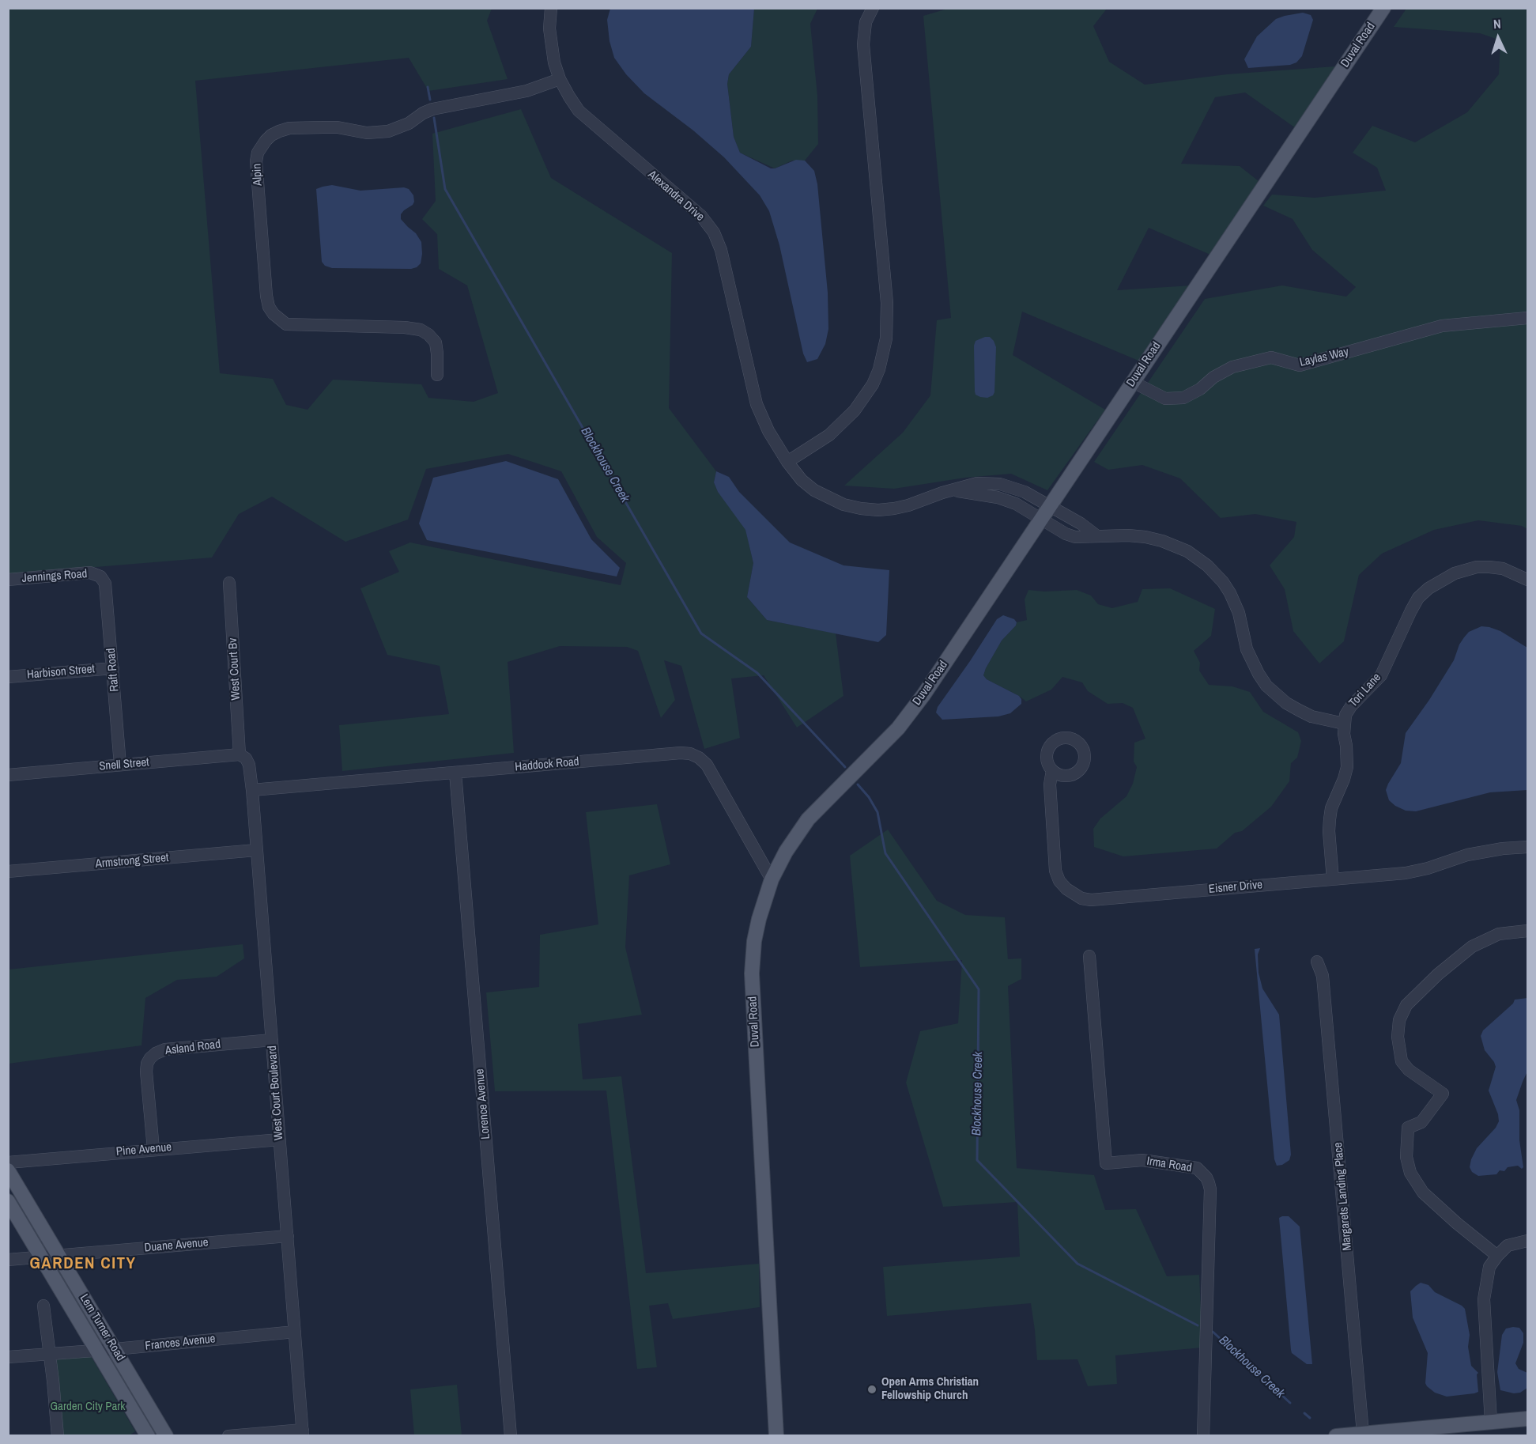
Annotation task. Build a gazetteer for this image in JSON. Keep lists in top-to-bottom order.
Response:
{
  "streets": {
    "main road": ["Duval Road", "Lem Turner Road"],
    "street": [
      "Alpin",
      "Alexandra Drive",
      "Laylas Way",
      "Jennings Road",
      "West Court Bv",
      "Raft Road",
      "Harbison Street",
      "Tori Lane",
      "Snell Street",
      "Haddock Road",
      "Armstrong Street",
      "Eisner Drive",
      "Asland Road",
      "West Court Boulevard",
      "Lorence Avenue",
      "Pine Avenue",
      "Irma Road",
      "Margarets Landing Place",
      "Duane Avenue",
      "Frances Avenue"
    ]
  },
  "crossings": [
    ["Duval Road", "Alexandra Drive"],
    ["Duval Road", "Laylas Way"],
    ["Duval Road", "Haddock Road"],
    ["Alpin", "Alexandra Drive"],
    ["Alexandra Drive", "Tori Lane"],
    ["Jennings Road", "Raft Road"],
    ["West Court Bv", "Snell Street"],
    ["West Court Bv", "West Court Boulevard"],
    ["Raft Road", "Harbison Street"],
    ["Raft Road", "Snell Street"],
    ["Tori Lane", "Eisner Drive"],
    ["Snell Street", "West Court Boulevard"],
    ["Haddock Road", "West Court Boulevard"],
    ["Haddock Road", "Lorence Avenue"],
    ["Armstrong Street", "West Court Boulevard"],
    ["Asland Road", "West Court Boulevard"],
    ["Asland Road", "Pine Avenue"],
    ["West Court Boulevard", "Pine Avenue"],
    ["West Court Boulevard", "Duane Avenue"],
    ["West Court Boulevard", "Frances Avenue"],
    ["Duane Avenue", "Lem Turner Road"],
    ["Lem Turner Road", "Frances Avenue"]
  ],
  "districts": ["GARDEN CITY"],
  "water": ["Blockhouse Creek"],
  "parks": ["Garden City Park"],
  "places": ["Open Arms Christian Fellowship Church"],
  "north": "top"
}
